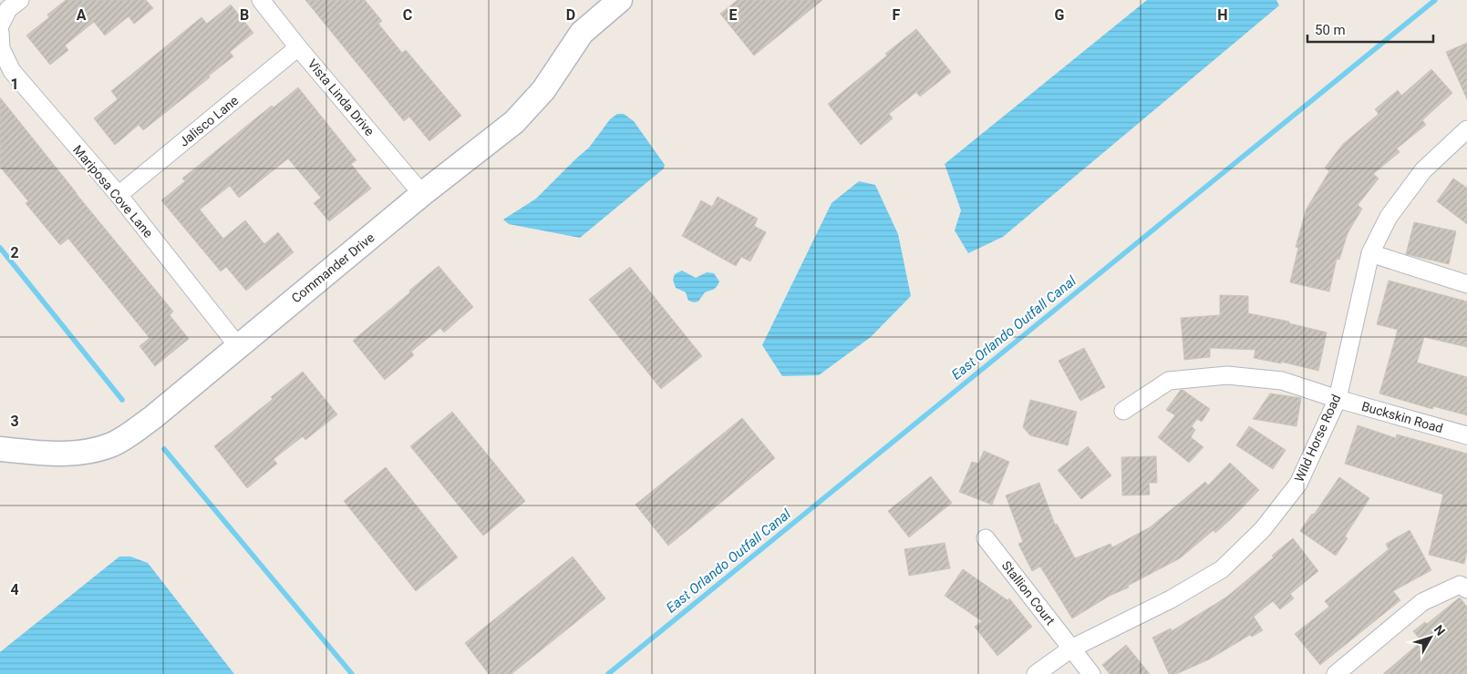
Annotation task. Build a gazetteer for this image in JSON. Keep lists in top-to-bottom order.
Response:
{
  "streets": {
    "street": [
      "Vista Linda Drive",
      "Jalisco Lane",
      "Mariposa Cove Lane",
      "Commander Drive",
      "Buckskin Road",
      "Wild Horse Road",
      "Stallion Court"
    ]
  },
  "crossings": [
    ["Vista Linda Drive", "Jalisco Lane"],
    ["Vista Linda Drive", "Commander Drive"],
    ["Jalisco Lane", "Mariposa Cove Lane"],
    ["Mariposa Cove Lane", "Commander Drive"],
    ["Buckskin Road", "Wild Horse Road"],
    ["Wild Horse Road", "Stallion Court"]
  ],
  "water": ["East Orlando Outfall Canal"],
  "scale_bar": "50 m",
  "north": "top right",
  "grid": {
    "columns": [
      "A",
      "B",
      "C",
      "D",
      "E",
      "F",
      "G",
      "H"
    ],
    "rows": [
      "1",
      "2",
      "3",
      "4"
    ]
  }
}
